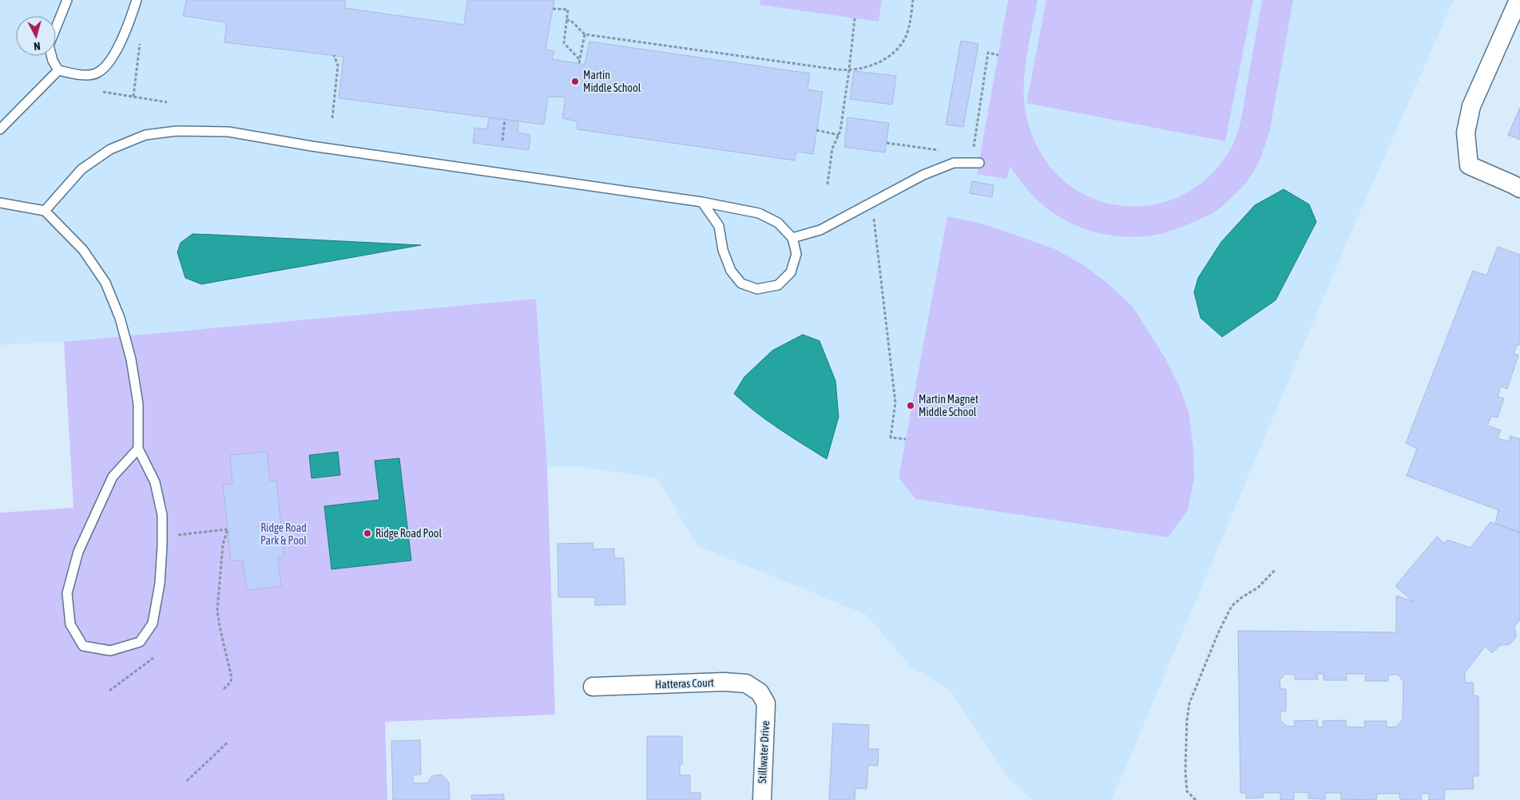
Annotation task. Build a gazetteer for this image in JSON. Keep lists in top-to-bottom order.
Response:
{
  "streets": {
    "street": ["Hatteras Court", "Stillwater Drive"]
  },
  "crossings": [
    ["Hatteras Court", "Stillwater Drive"]
  ],
  "parks": ["Ridge Road Park & Pool"],
  "places": ["Martin Middle School", "Martin Magnet Middle School", "Ridge Road Pool"],
  "north": "bottom"
}
